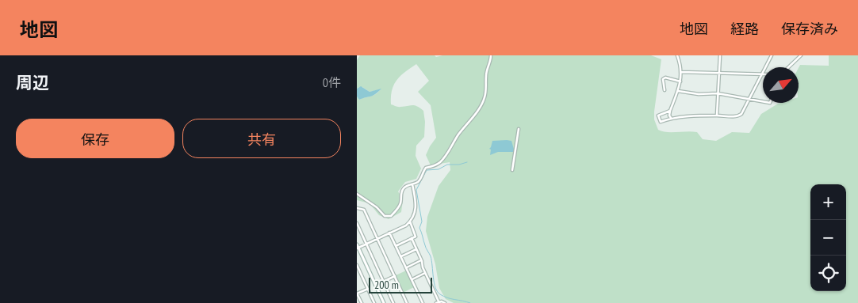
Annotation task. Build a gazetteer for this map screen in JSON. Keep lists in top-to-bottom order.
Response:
{
  "scale_bar": "200 m",
  "north": "top right",
  "page": {
    "header": "地図",
    "nav": ["地図", "経路", "保存済み"],
    "heading": ["周辺", "0件"],
    "buttons": ["保存", "共有"],
    "map_buttons": ["+", "−"],
    "scale": "200 m"
  }
}
